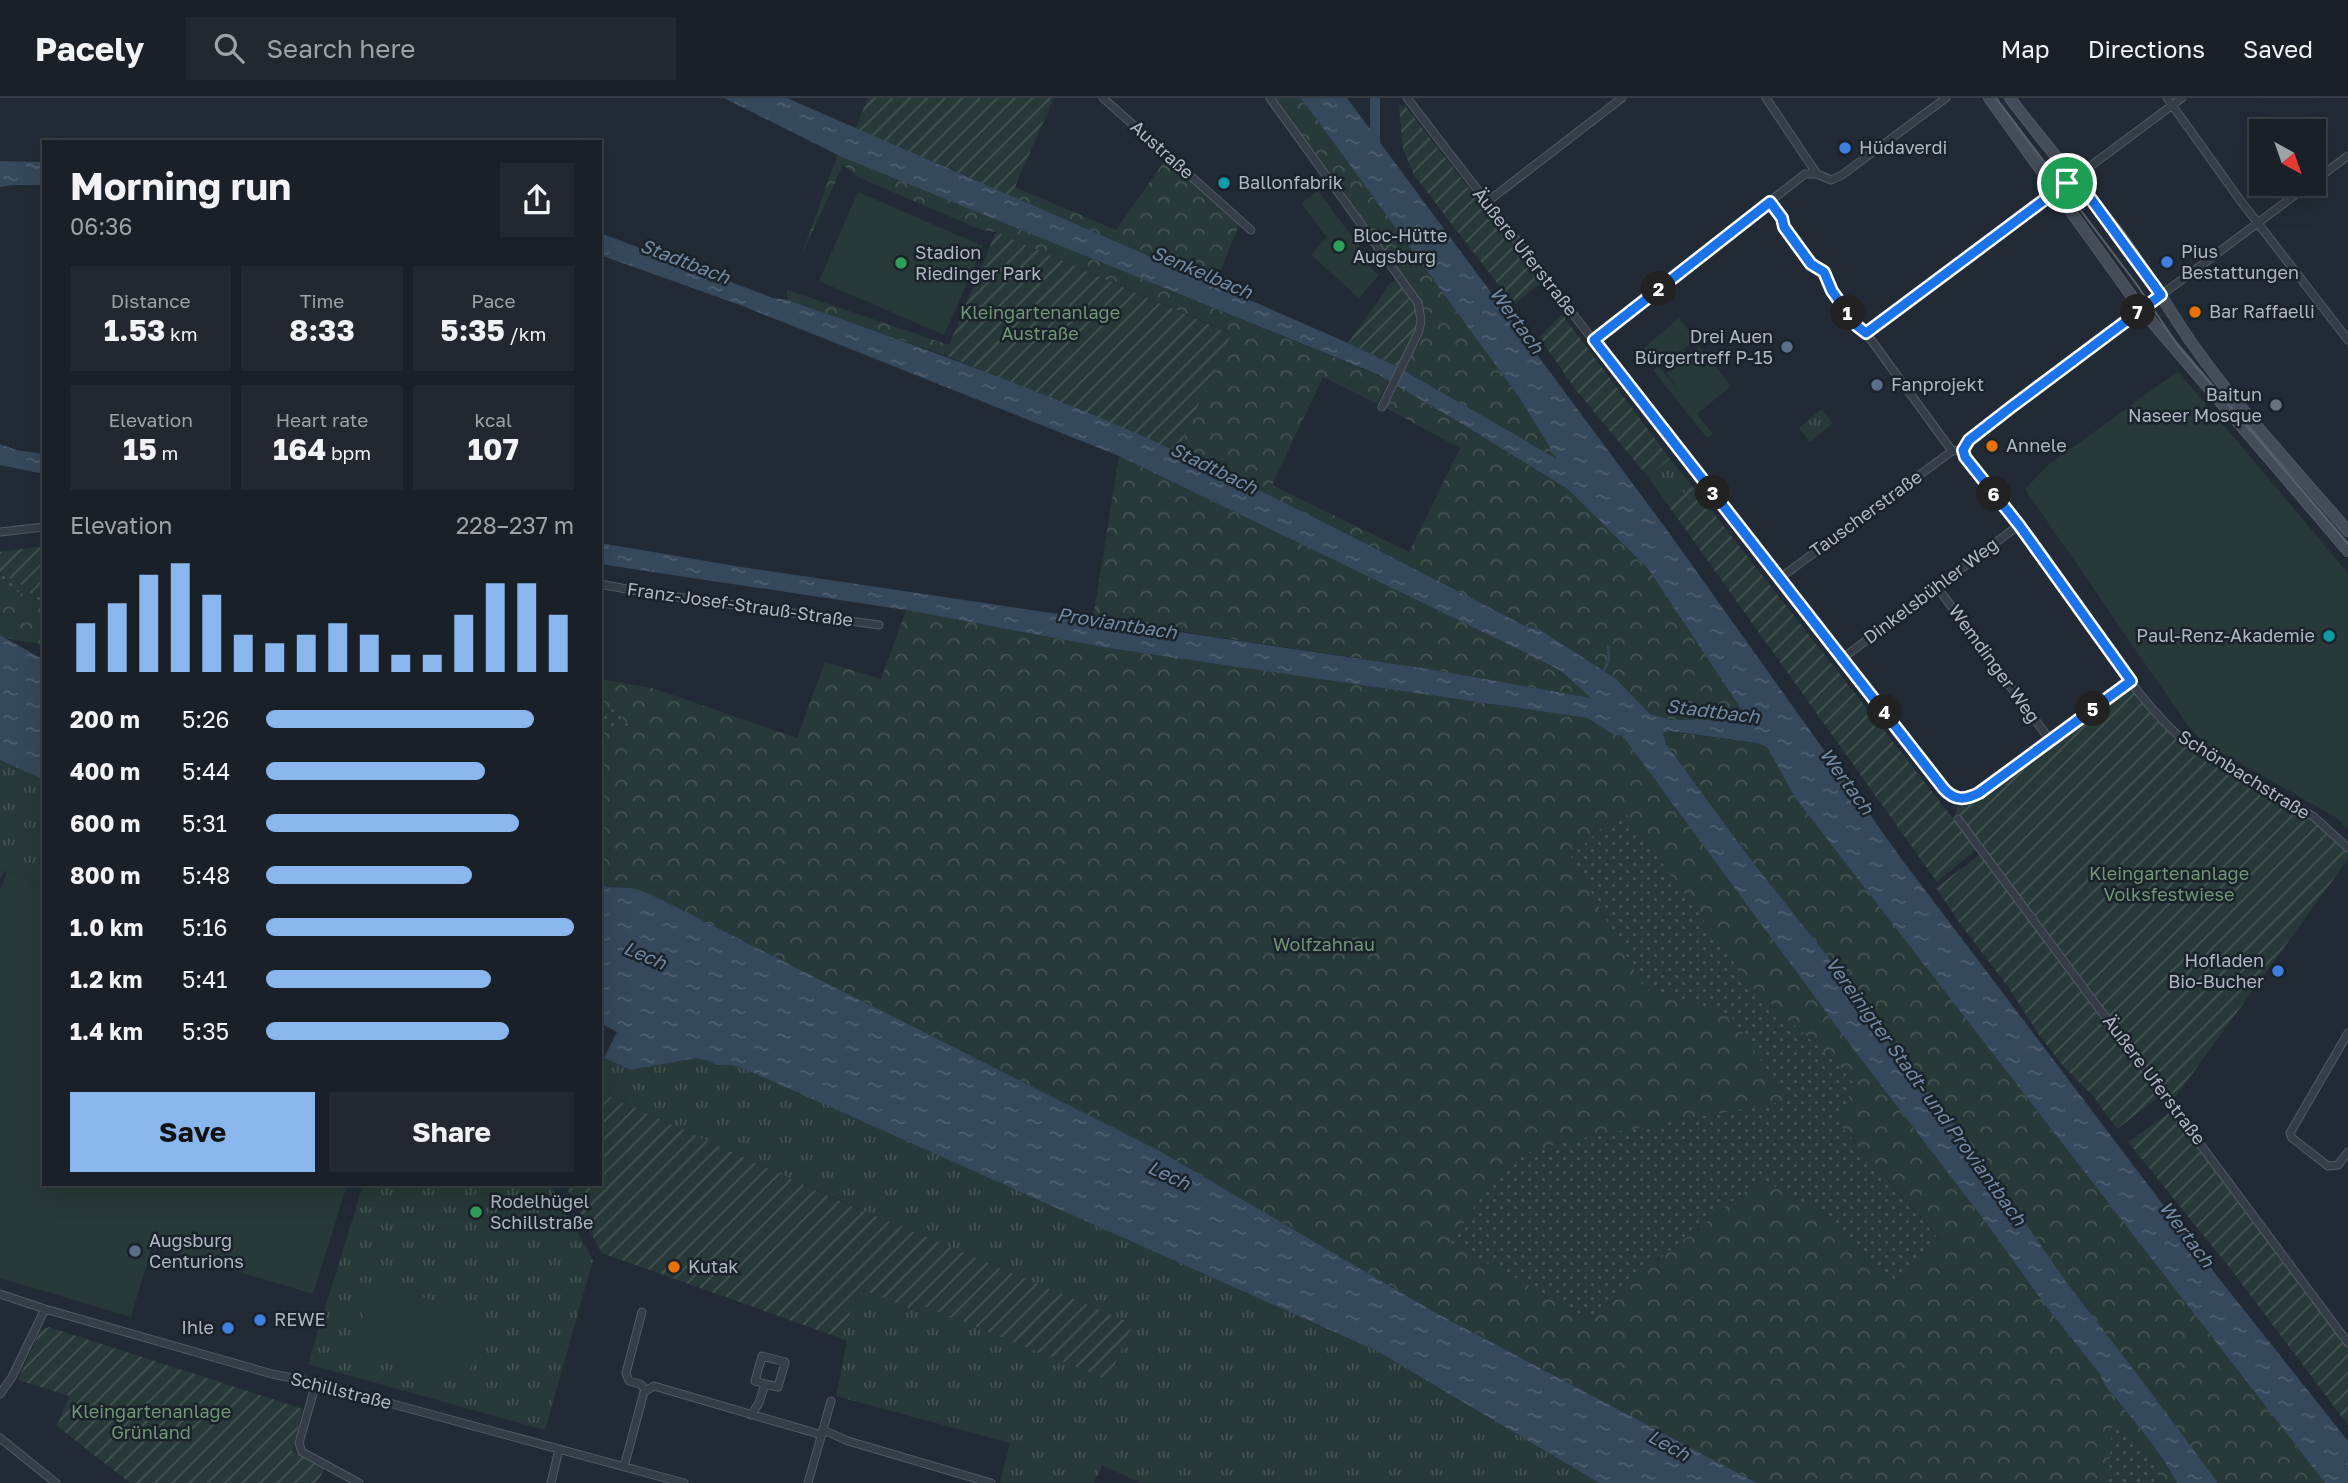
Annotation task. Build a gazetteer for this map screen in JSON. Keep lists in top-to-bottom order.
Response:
{
  "streets": {
    "street": [
      "Austraße",
      "Äußere Uferstraße",
      "Tauscherstraße",
      "Dinkelsbühler Weg",
      "Franz-Josef-Strauß-Straße",
      "Wemdinger Weg",
      "Schönbachstraße",
      "Schillstraße"
    ]
  },
  "crossings": [
    ["Äußere Uferstraße", "Tauscherstraße"],
    ["Äußere Uferstraße", "Dinkelsbühler Weg"],
    ["Äußere Uferstraße", "Wemdinger Weg"],
    ["Dinkelsbühler Weg", "Wemdinger Weg"],
    ["Dinkelsbühler Weg", "Schönbachstraße"]
  ],
  "water": [
    "Stadtbach",
    "Senkelbach",
    "Wertach",
    "Proviantbach",
    "Lech",
    "Vereinigter Stadt- und Proviantbach"
  ],
  "parks": [
    "Kleingartenanlage Austraße",
    "Kleingartenanlage Volksfestwiese",
    "Wolfzahnau",
    "Kleingartenanlage Grünland"
  ],
  "places": [
    "Hüdaverdi",
    "Ballonfabrik",
    "Bloc-Hütte Augsburg",
    "Pius Bestattungen",
    "Stadion Riedinger Park",
    "Bar Raffaelli",
    "Drei Auen Bürgertreff P-15",
    "Fanprojekt",
    "Baitun Naseer Mosque",
    "Annele",
    "Paul-Renz-Akademie",
    "Hofladen Bio-Bucher",
    "Rodelhügel Schillstraße",
    "Augsburg Centurions",
    "Kutak",
    "REWE",
    "Ihle"
  ],
  "north": "bottom right",
  "page": {
    "header": "Pacely",
    "search": "Search here",
    "nav": ["Map", "Directions", "Saved"],
    "heading": ["Morning run", "06:36"],
    "stats": [
      ["Distance", "1.53 km"],
      ["Time", "8:33"],
      ["Pace", "5:35 /km"],
      ["Elevation", "15 m"],
      ["Heart rate", "164 bpm"],
      ["kcal", "107"]
    ],
    "pins": [
      "2",
      "7",
      "1",
      "3",
      "6",
      "5",
      "4"
    ],
    "chart": ["Elevation", "228–237 m"],
    "list": [
      {
        "name": "200 m",
        "note": "5:26"
      },
      {
        "name": "400 m",
        "note": "5:44"
      },
      {
        "name": "600 m",
        "note": "5:31"
      },
      {
        "name": "800 m",
        "note": "5:48"
      },
      {
        "name": "1.0 km",
        "note": "5:16"
      },
      {
        "name": "1.2 km",
        "note": "5:41"
      },
      {
        "name": "1.4 km",
        "note": "5:35"
      }
    ],
    "buttons": ["Save", "Share"]
  }
}
